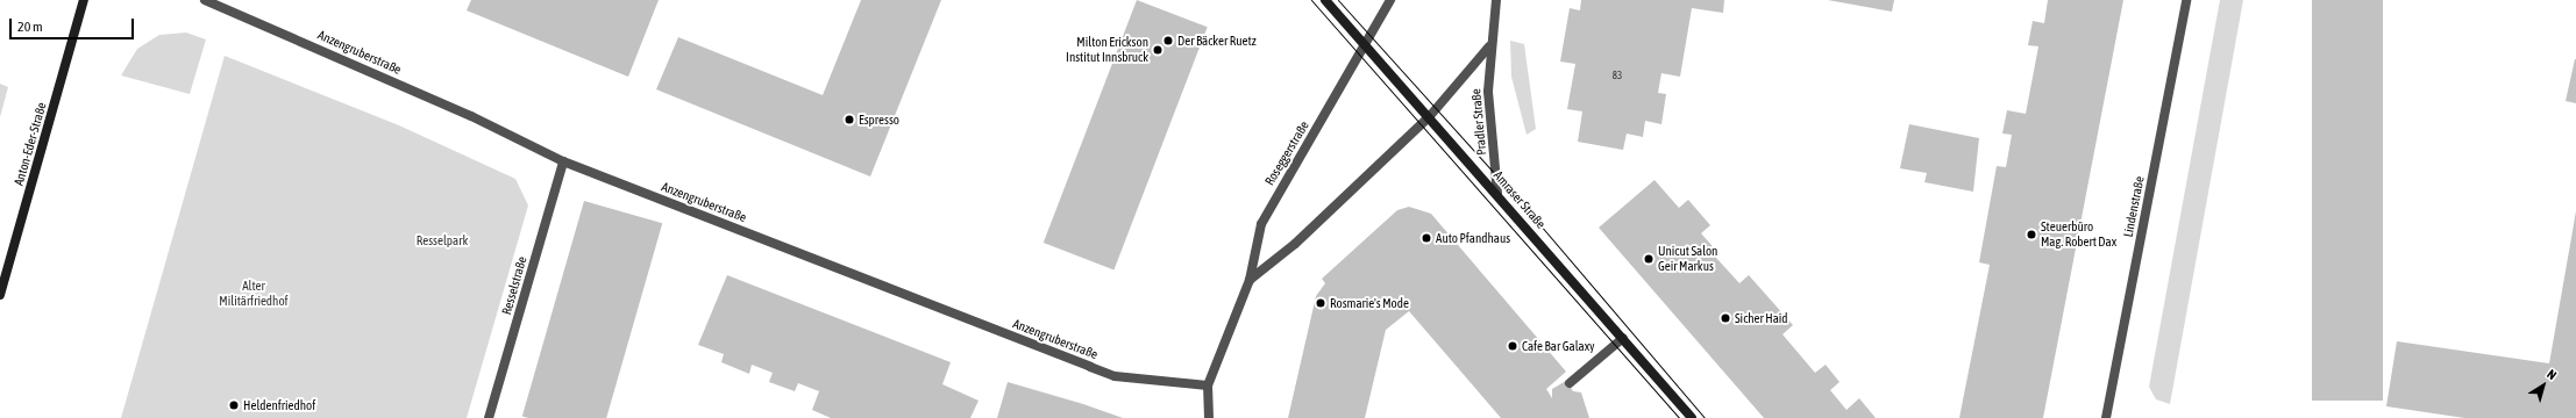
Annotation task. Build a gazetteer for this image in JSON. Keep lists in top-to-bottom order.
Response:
{
  "streets": {
    "street": [
      "Anzengruberstraße",
      "Pradler Straße",
      "Anton-Eder-Straße",
      "Roseggerstraße",
      "Amraser Straße",
      "Lindenstraße",
      "Resselstraße"
    ]
  },
  "crossings": [
    ["Anzengruberstraße", "Roseggerstraße"],
    ["Anzengruberstraße", "Resselstraße"],
    ["Pradler Straße", "Roseggerstraße"],
    ["Pradler Straße", "Amraser Straße"],
    ["Roseggerstraße", "Amraser Straße"]
  ],
  "parks": ["Resselpark", "Alter Militärfriedhof"],
  "places": [
    "Der Bäcker Ruetz",
    "Milton Erickson Institut Innsbruck",
    "Espresso",
    "Steuerbüro Mag. Robert Dax",
    "Auto Pfandhaus",
    "Unicut Salon Geir Markus",
    "Rosmarie's Mode",
    "Sicher Haid",
    "Cafe Bar Galaxy",
    "Heldenfriedhof"
  ],
  "house_numbers": ["83"],
  "scale_bar": "20 m",
  "north": "top right"
}
